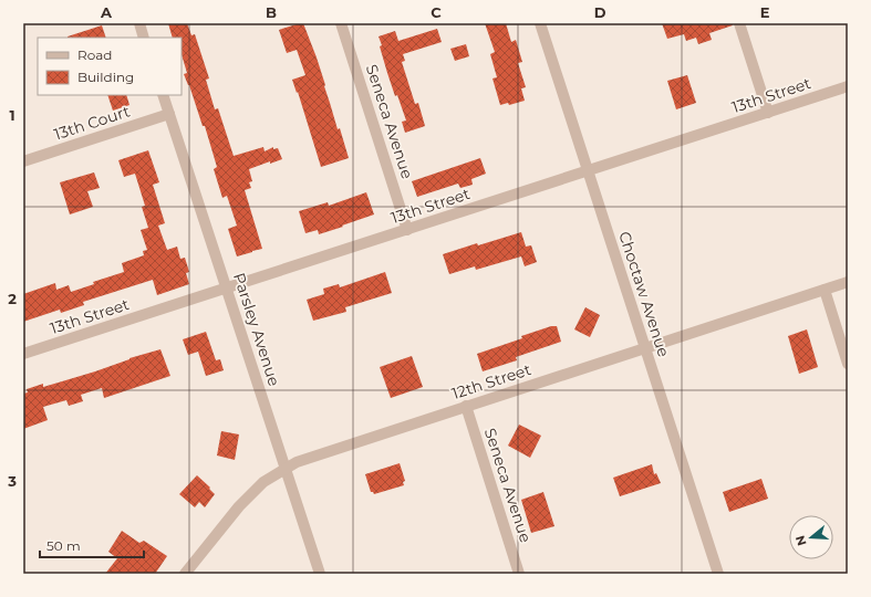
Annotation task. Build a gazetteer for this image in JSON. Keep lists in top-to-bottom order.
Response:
{
  "streets": {
    "street": [
      "13th Street",
      "Seneca Avenue",
      "13th Court",
      "Choctaw Avenue",
      "Parsley Avenue",
      "12th Street"
    ]
  },
  "crossings": [
    ["13th Street", "Seneca Avenue"],
    ["13th Street", "Choctaw Avenue"],
    ["13th Street", "Parsley Avenue"],
    ["Seneca Avenue", "12th Street"],
    ["13th Court", "Parsley Avenue"],
    ["Choctaw Avenue", "12th Street"],
    ["Parsley Avenue", "12th Street"]
  ],
  "legend": ["Road", "Building"],
  "scale_bar": "50 m",
  "north": "left",
  "grid": {
    "columns": [
      "A",
      "B",
      "C",
      "D",
      "E"
    ],
    "rows": ["1", "2", "3"]
  }
}
